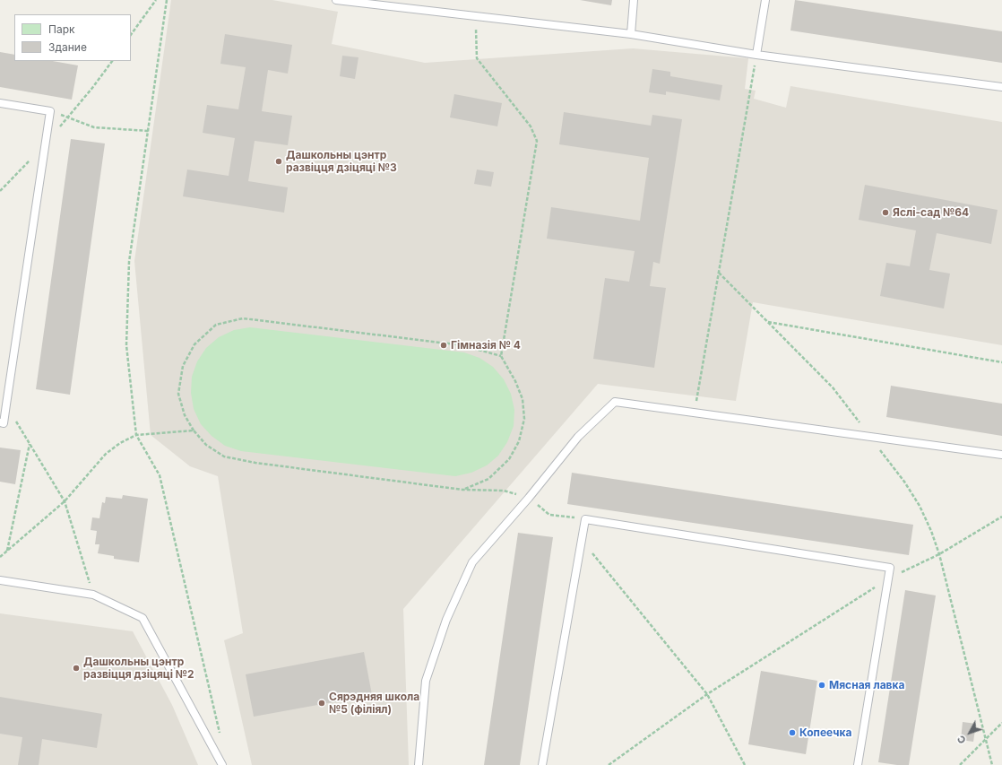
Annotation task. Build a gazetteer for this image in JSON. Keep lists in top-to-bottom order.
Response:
{
  "places": [
    "Дашкольны цэнтр развіцця дзіцяці №3",
    "Яслі-сад №64",
    "Гімназія № 4",
    "Дашкольны цэнтр развіцця дзіцяці №2",
    "Мясная лавка",
    "Сярэдняя школа №5 (філіял)",
    "Копеечка"
  ],
  "legend": ["Парк", "Здание"],
  "north": "bottom left"
}
